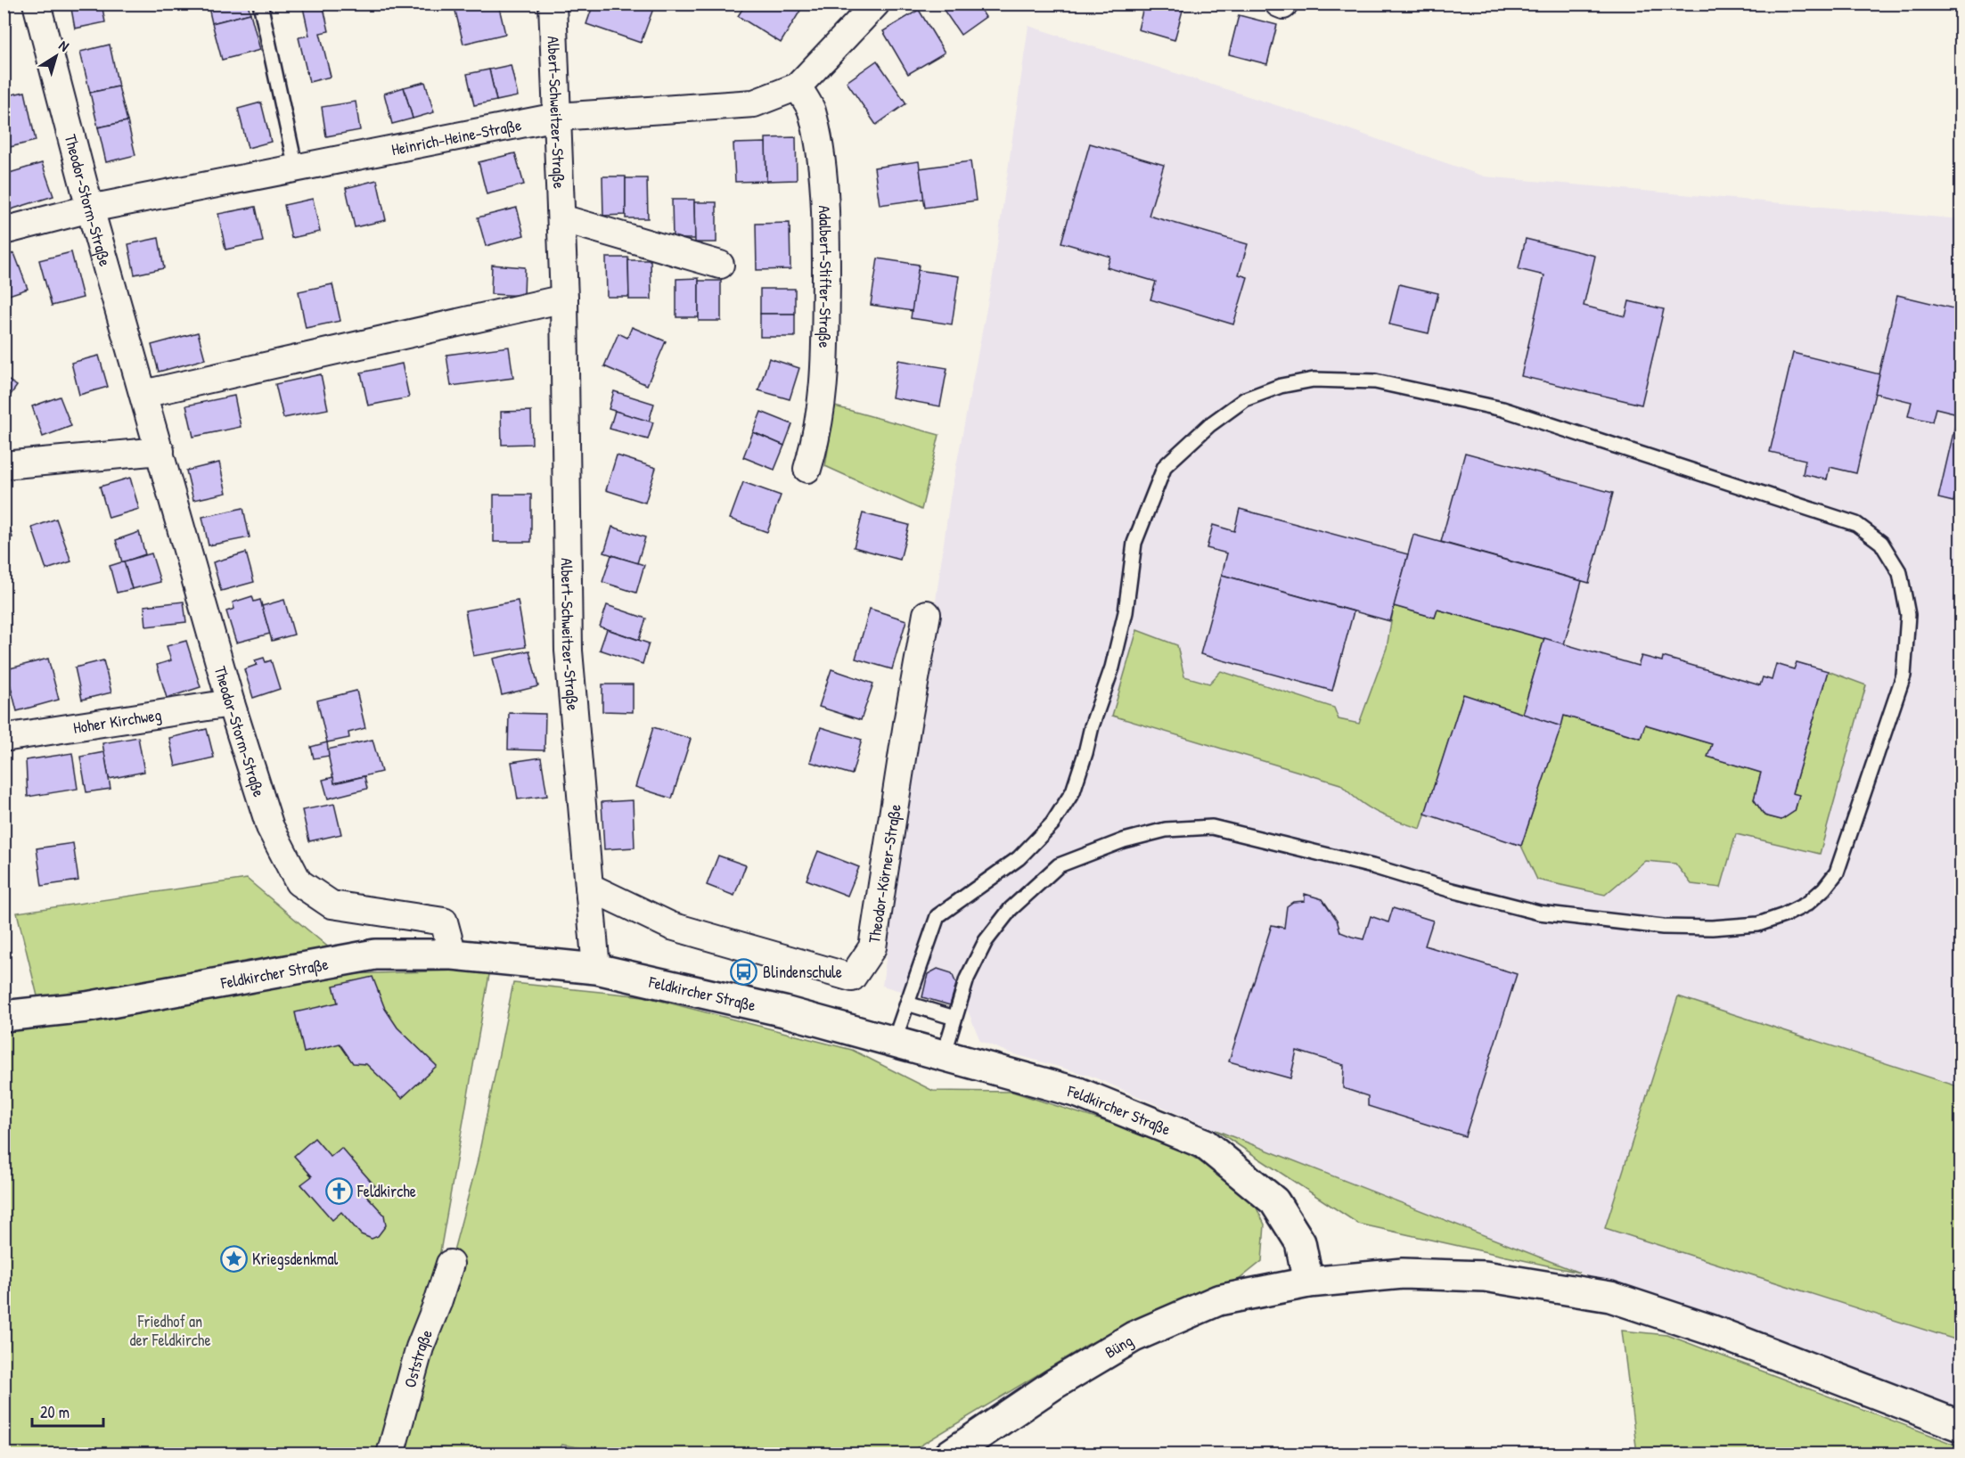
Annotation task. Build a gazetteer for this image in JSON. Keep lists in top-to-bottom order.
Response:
{
  "streets": {
    "street": [
      "Albert-Schweitzer-Straße",
      "Heinrich-Heine-Straße",
      "Theodor-Storm-Straße",
      "Adalbert-Stifter-Straße",
      "Hoher Kirchweg",
      "Theodor-Körner-Straße",
      "Feldkircher Straße",
      "Büng",
      "Oststraße"
    ]
  },
  "crossings": [
    ["Albert-Schweitzer-Straße", "Heinrich-Heine-Straße"],
    ["Albert-Schweitzer-Straße", "Theodor-Körner-Straße"],
    ["Albert-Schweitzer-Straße", "Feldkircher Straße"],
    ["Heinrich-Heine-Straße", "Theodor-Storm-Straße"],
    ["Heinrich-Heine-Straße", "Adalbert-Stifter-Straße"],
    ["Theodor-Storm-Straße", "Hoher Kirchweg"],
    ["Theodor-Storm-Straße", "Feldkircher Straße"],
    ["Feldkircher Straße", "Büng"]
  ],
  "parks": ["Friedhof an der Feldkirche"],
  "places": {
    "bus stop": ["Blindenschule"],
    "church": ["Feldkirche"],
    "place": ["Kriegsdenkmal"]
  },
  "scale_bar": "20 m",
  "north": "top right"
}
